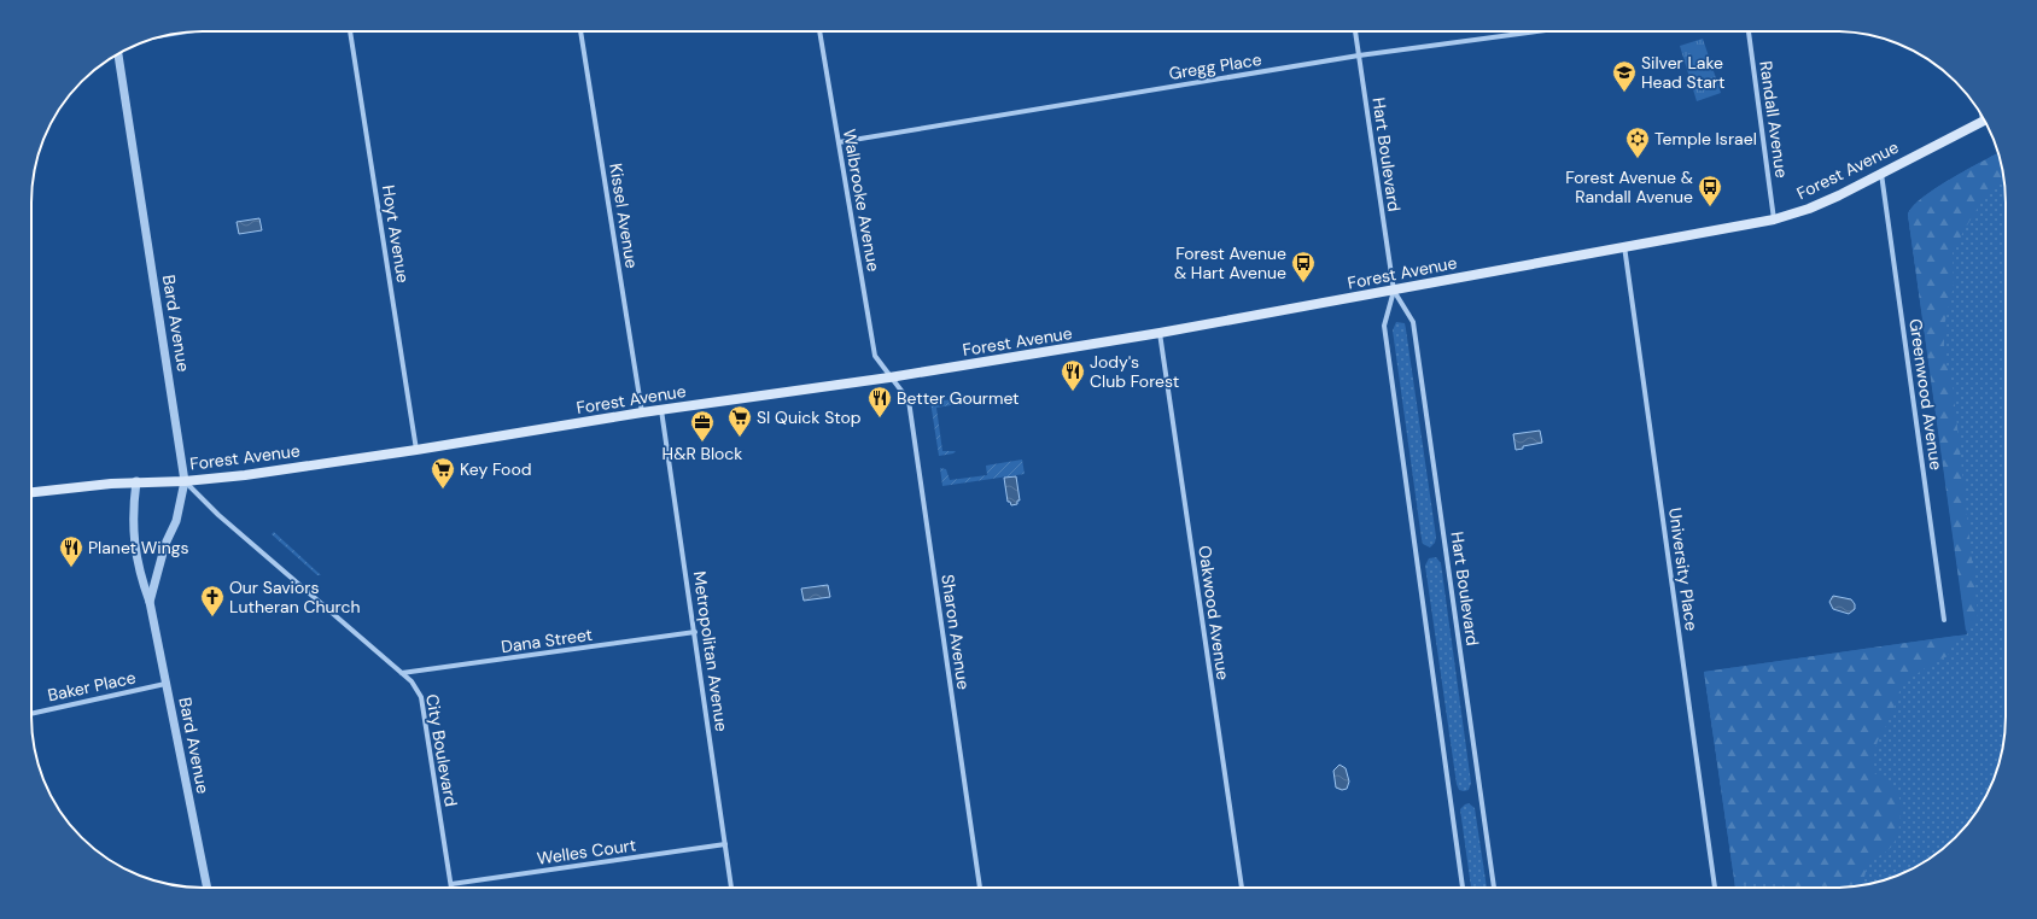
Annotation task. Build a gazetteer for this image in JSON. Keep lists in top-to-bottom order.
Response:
{
  "streets": {
    "main road": ["Forest Avenue"],
    "street": [
      "Gregg Place",
      "Randall Avenue",
      "Hart Boulevard",
      "Walbrooke Avenue",
      "Kissel Avenue",
      "Hoyt Avenue",
      "Bard Avenue",
      "Greenwood Avenue",
      "University Place",
      "Oakwood Avenue",
      "Sharon Avenue",
      "Dana Street",
      "Metropolitan Avenue",
      "Baker Place",
      "City Boulevard",
      "Welles Court"
    ]
  },
  "crossings": [
    ["Gregg Place", "Hart Boulevard"],
    ["Gregg Place", "Walbrooke Avenue"],
    ["Randall Avenue", "Forest Avenue"],
    ["Hart Boulevard", "Forest Avenue"],
    ["Forest Avenue", "Walbrooke Avenue"],
    ["Forest Avenue", "Kissel Avenue"],
    ["Forest Avenue", "Hoyt Avenue"],
    ["Forest Avenue", "Bard Avenue"],
    ["Forest Avenue", "Greenwood Avenue"],
    ["Forest Avenue", "University Place"],
    ["Forest Avenue", "Oakwood Avenue"],
    ["Forest Avenue", "Sharon Avenue"],
    ["Forest Avenue", "Metropolitan Avenue"],
    ["Forest Avenue", "City Boulevard"],
    ["Walbrooke Avenue", "Sharon Avenue"],
    ["Bard Avenue", "Baker Place"],
    ["Bard Avenue", "City Boulevard"],
    ["Dana Street", "Metropolitan Avenue"],
    ["Dana Street", "City Boulevard"],
    ["Metropolitan Avenue", "Welles Court"],
    ["City Boulevard", "Welles Court"]
  ],
  "places": {
    "school or university": ["Silver Lake Head Start"],
    "synagogue": ["Temple Israel"],
    "bus stop": ["Forest Avenue & Randall Avenue", "Forest Avenue & Hart Avenue"],
    "restaurant": ["Jody's Club Forest", "Better Gourmet", "Planet Wings"],
    "supermarket": ["SI Quick Stop", "Key Food"],
    "office": ["H&R Block"],
    "church": ["Our Saviors Lutheran Church"]
  }
}
